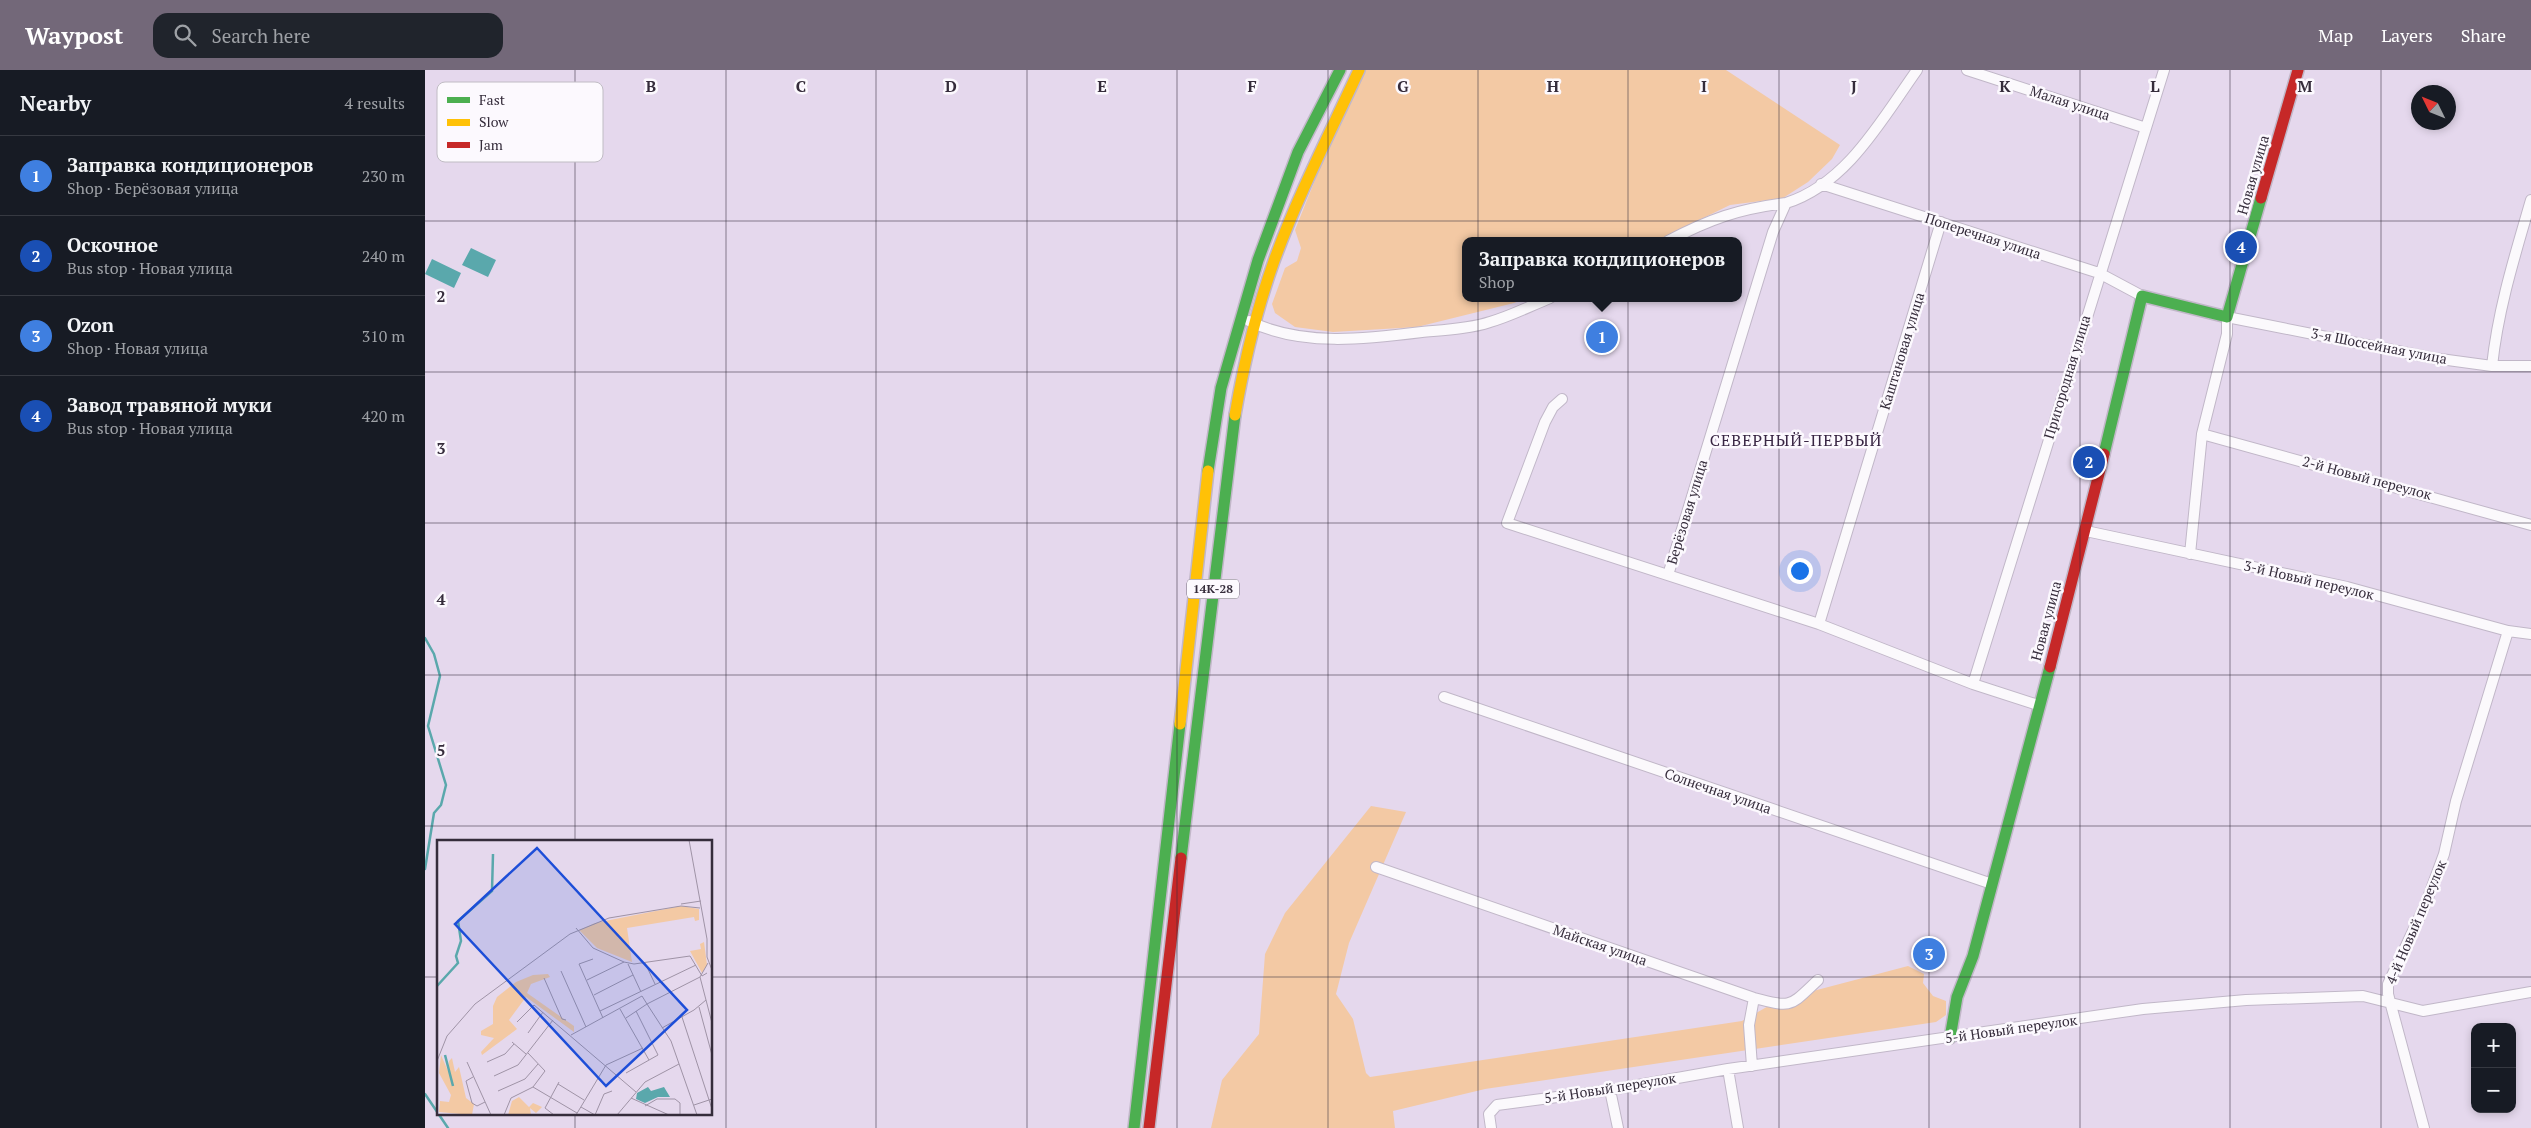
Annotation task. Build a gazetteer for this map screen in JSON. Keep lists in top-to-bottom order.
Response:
{
  "streets": {
    "main road": ["Новая улица", "14К-28"],
    "street": [
      "Малая улица",
      "Поперечная улица",
      "3-я Шоссейная улица",
      "Каштановая улица",
      "Пригородная улица",
      "2-й Новый переулок",
      "Берёзовая улица",
      "3-й Новый переулок",
      "Солнечная улица",
      "4-й Новый переулок",
      "Майская улица",
      "5-й Новый переулок"
    ]
  },
  "crossings": [
    ["Малая улица", "Пригородная улица"],
    ["Новая улица", "Поперечная улица"],
    ["Новая улица", "3-я Шоссейная улица"],
    ["Новая улица", "2-й Новый переулок"],
    ["Новая улица", "3-й Новый переулок"],
    ["Новая улица", "Солнечная улица"],
    ["Новая улица", "5-й Новый переулок"],
    ["Поперечная улица", "Каштановая улица"],
    ["Поперечная улица", "Пригородная улица"],
    ["3-й Новый переулок", "4-й Новый переулок"],
    ["4-й Новый переулок", "5-й Новый переулок"]
  ],
  "districts": ["СЕВЕРНЫЙ-ПЕРВЫЙ"],
  "legend": ["Fast", "Slow", "Jam"],
  "north": "top left",
  "page": {
    "header": "Waypost",
    "search": "Search here",
    "nav": ["Map", "Layers", "Share"],
    "heading": ["Nearby", "4 results"],
    "list": [
      {
        "mark": "1",
        "name": "Заправка кондиционеров",
        "note": "Shop · Берёзовая улица",
        "value": "230 m"
      },
      {
        "mark": "2",
        "name": "Оскочное",
        "note": "Bus stop · Новая улица",
        "value": "240 m"
      },
      {
        "mark": "3",
        "name": "Ozon",
        "note": "Shop · Новая улица",
        "value": "310 m"
      },
      {
        "mark": "4",
        "name": "Завод травяной муки",
        "note": "Bus stop · Новая улица",
        "value": "420 m"
      }
    ],
    "pins": [
      "4",
      "1",
      "2",
      "3"
    ],
    "popup": ["Заправка кондиционеров", "Shop"],
    "map_buttons": ["+", "−"]
  },
  "grid": {
    "columns": [
      "B",
      "C",
      "D",
      "E",
      "F",
      "G",
      "H",
      "I",
      "J",
      "K",
      "L",
      "M"
    ],
    "rows": [
      "2",
      "3",
      "4",
      "5"
    ]
  }
}
